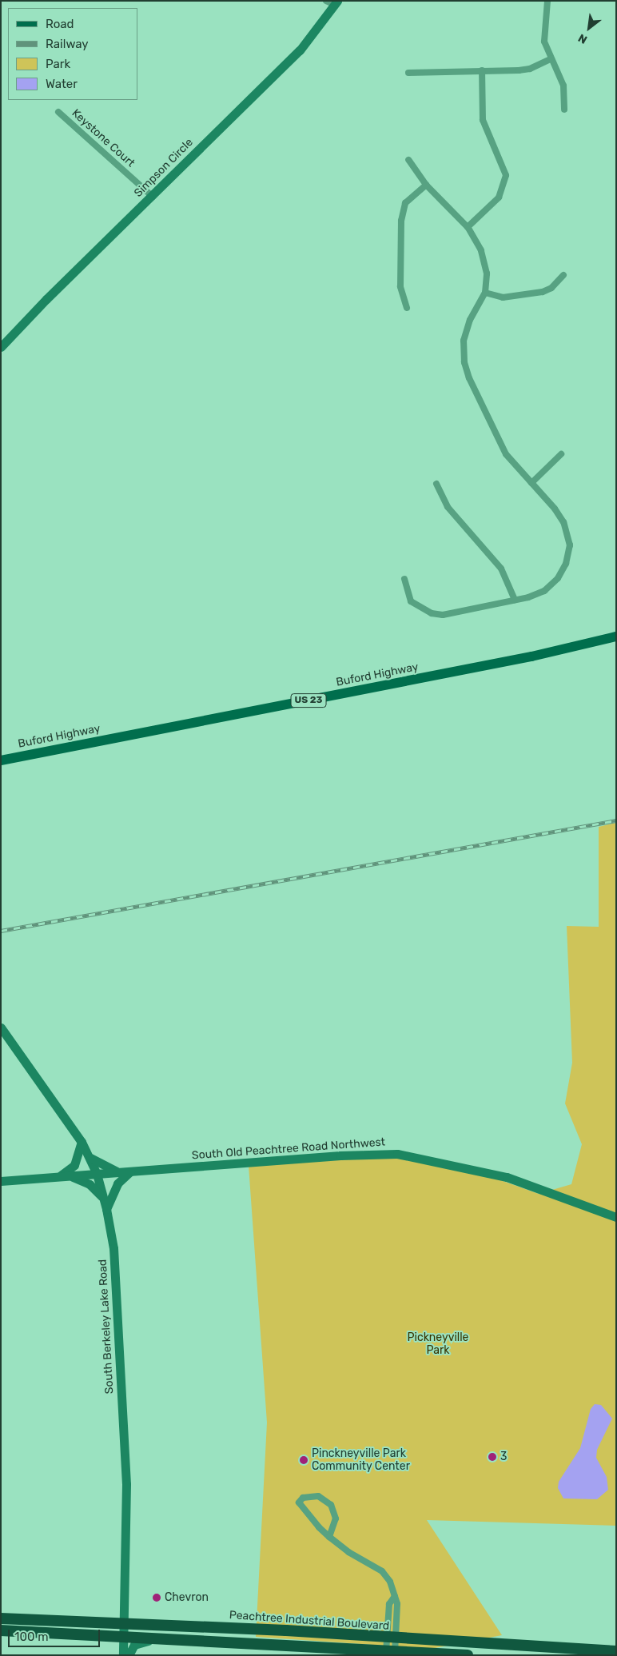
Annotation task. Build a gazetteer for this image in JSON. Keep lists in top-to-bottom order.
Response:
{
  "streets": {
    "highway": ["Peachtree Industrial Boulevard"],
    "main road": ["Buford Highway", "US 23"],
    "street": [
      "Keystone Court",
      "Simpson Circle",
      "South Old Peachtree Road Northwest",
      "South Berkeley Lake Road"
    ]
  },
  "crossings": [
    ["Keystone Court", "Simpson Circle"],
    ["South Old Peachtree Road Northwest", "South Berkeley Lake Road"],
    ["South Berkeley Lake Road", "Peachtree Industrial Boulevard"]
  ],
  "parks": ["Pickneyville Park"],
  "places": ["3", "Pinckneyville Park Community Center", "Chevron"],
  "legend": [
    "Road",
    "Railway",
    "Park",
    "Water"
  ],
  "scale_bar": "100 m",
  "north": "bottom left"
}
